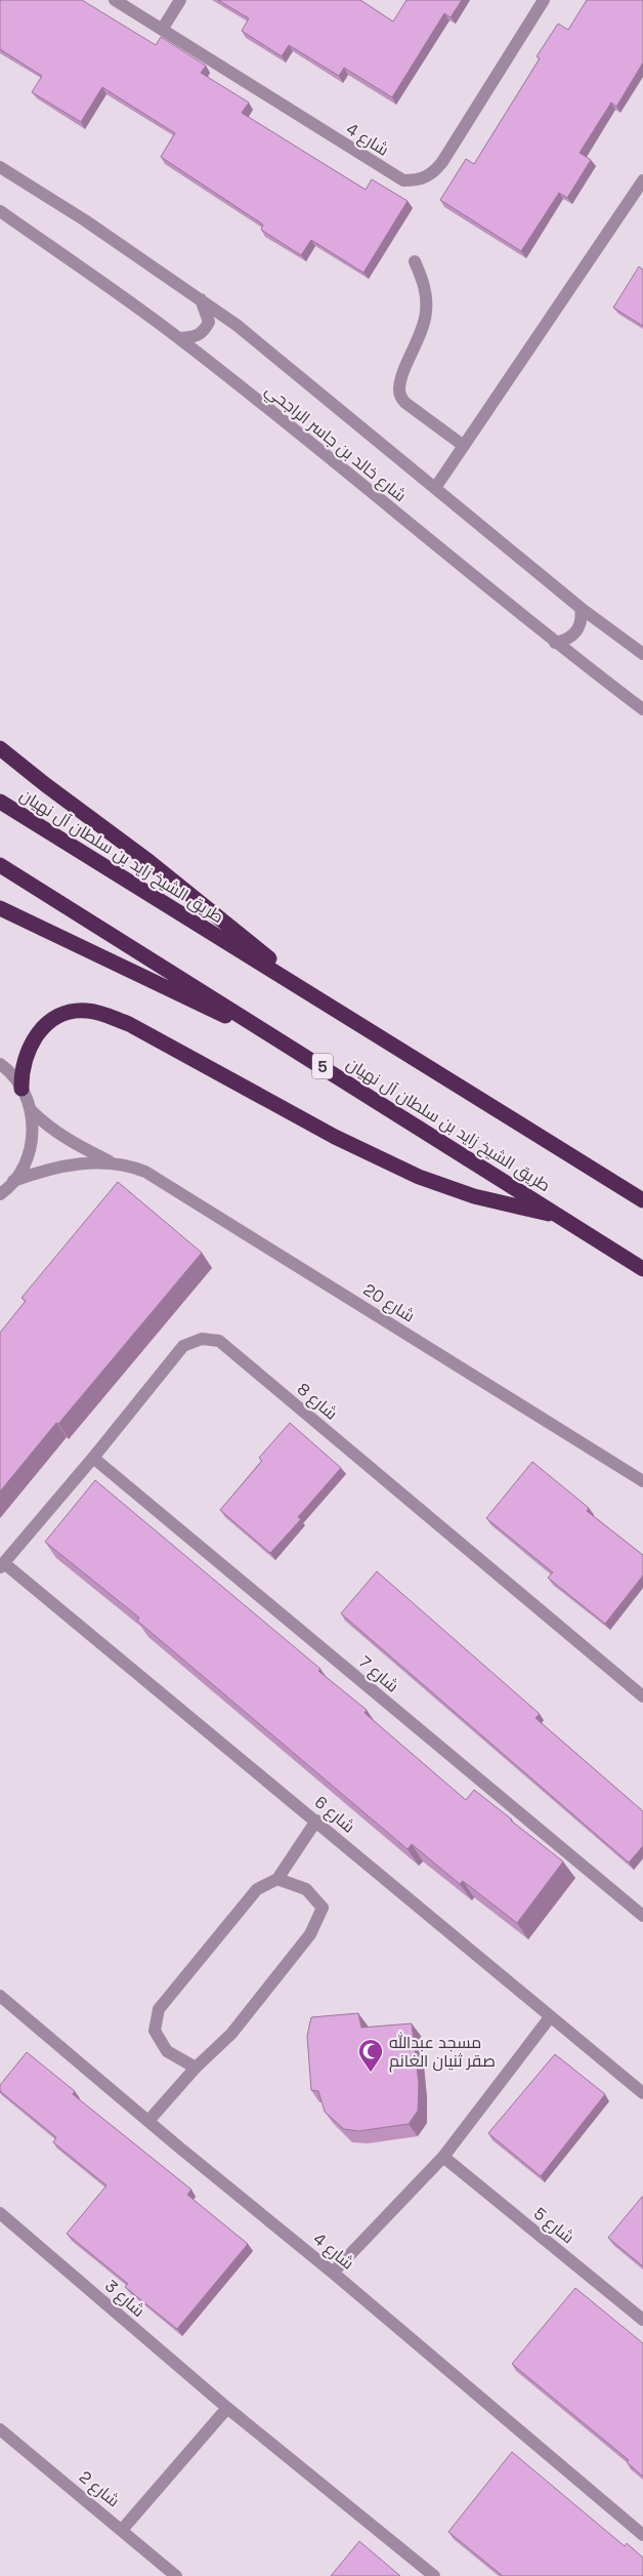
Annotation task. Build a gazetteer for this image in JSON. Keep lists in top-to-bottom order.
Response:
{
  "streets": {
    "highway": ["طريق الشيخ زايد بن سلطان آل نهيان", "5"],
    "street": [
      "شارع 4",
      "شارع خالد بن جاسر الراجحي",
      "شارع 20",
      "شارع 8",
      "شارع 7",
      "شارع 6",
      "شارع 5",
      "شارع 3",
      "شارع 2"
    ]
  },
  "crossings": [
    ["شارع 8", "شارع 7"],
    ["شارع 8", "شارع 6"]
  ],
  "places": {
    "mosque": ["مسجد عبدالله صقر ثنيان الغانم"]
  }
}
